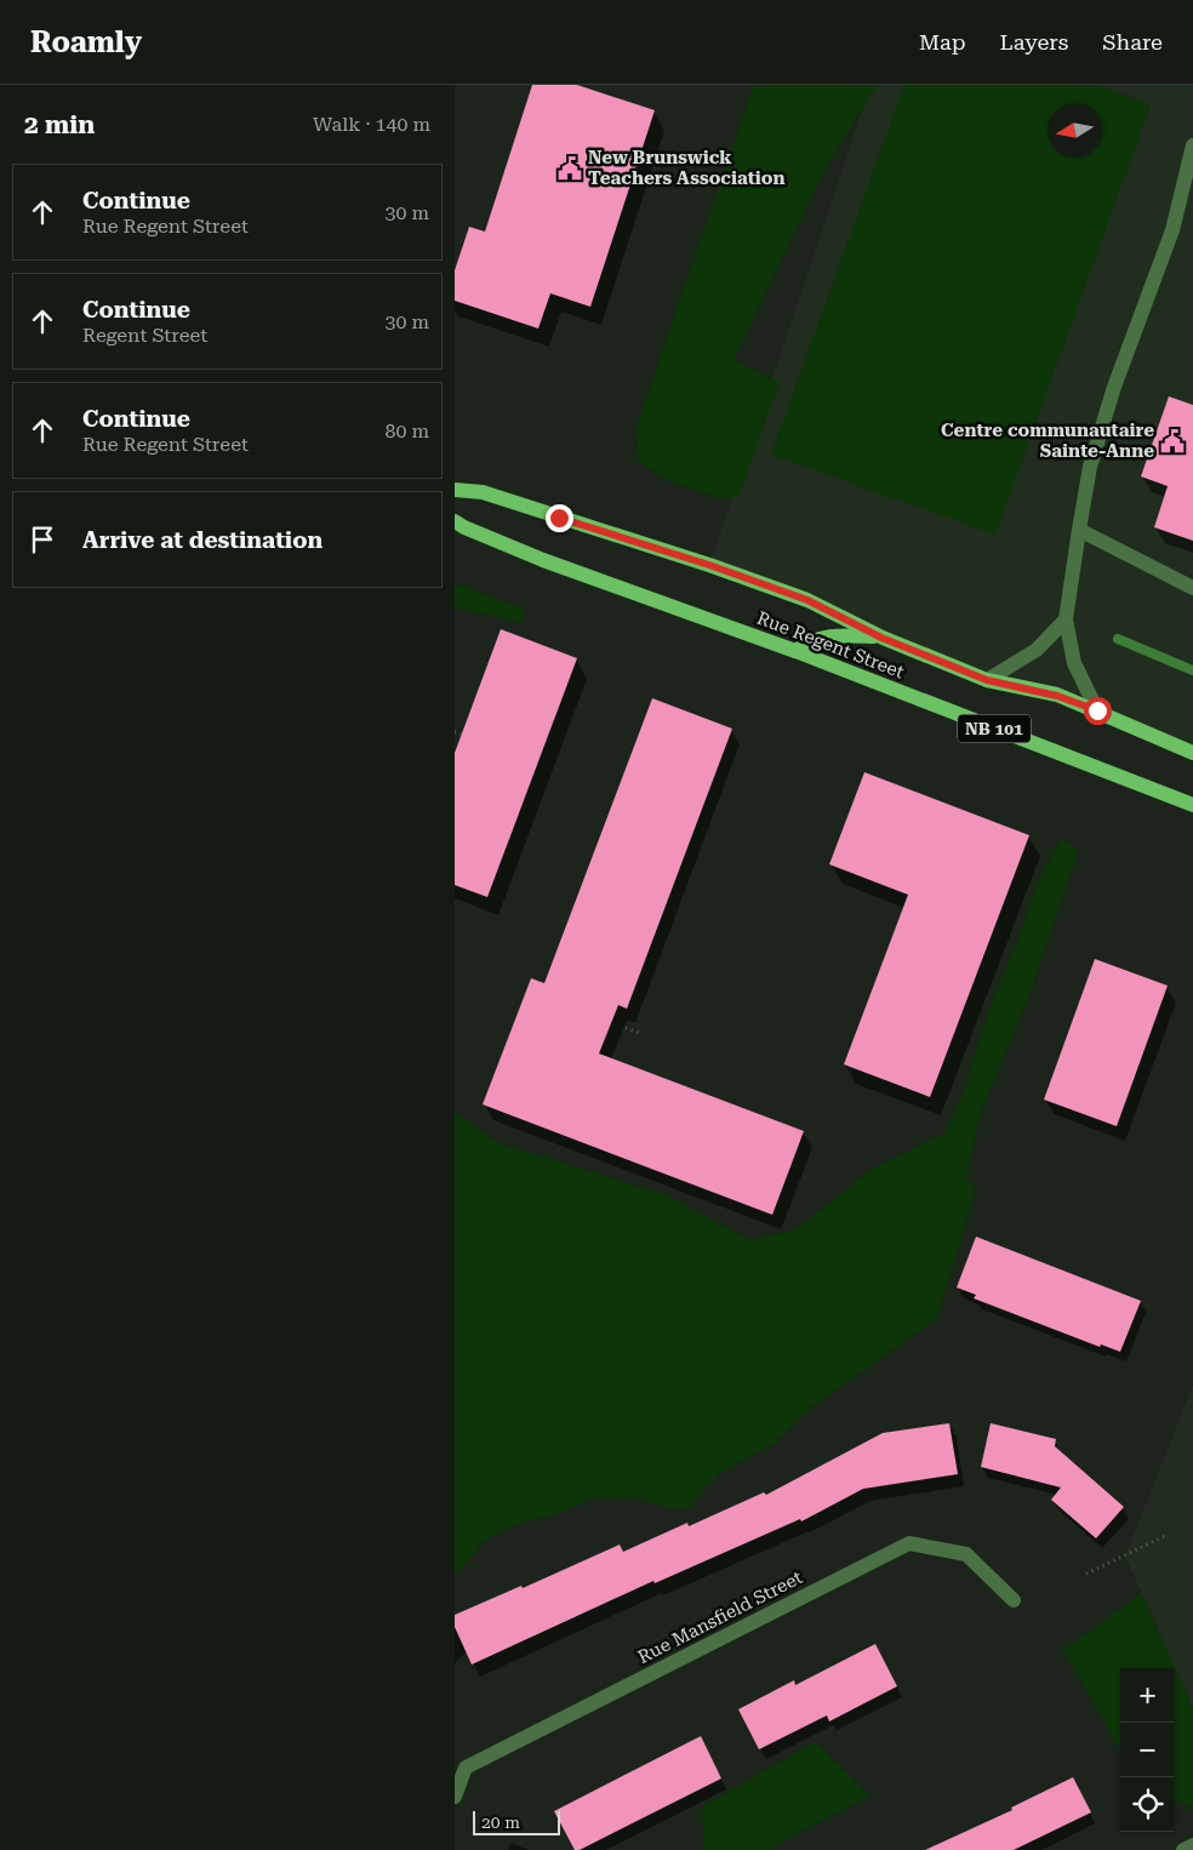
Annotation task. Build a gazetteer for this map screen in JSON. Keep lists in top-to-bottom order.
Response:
{
  "streets": {
    "main road": ["Rue Regent Street", "NB 101"],
    "street": ["Rue Mansfield Street"]
  },
  "crossings": [
    ["Rue Regent Street", "NB 101"]
  ],
  "places": {
    "public building": ["New Brunswick Teachers Association", "Centre communautaire Sainte-Anne"]
  },
  "scale_bar": "20 m",
  "north": "left",
  "page": {
    "header": "Roamly",
    "nav": ["Map", "Layers", "Share"],
    "heading": ["2 min", "Walk · 140 m"],
    "list": [
      ["Continue", "Rue Regent Street", "30 m"],
      ["Continue", "Regent Street", "30 m"],
      ["Continue", "Rue Regent Street", "80 m"],
      "Arrive at destination"
    ],
    "map_buttons": ["+", "−"],
    "scale": "20 m"
  }
}
